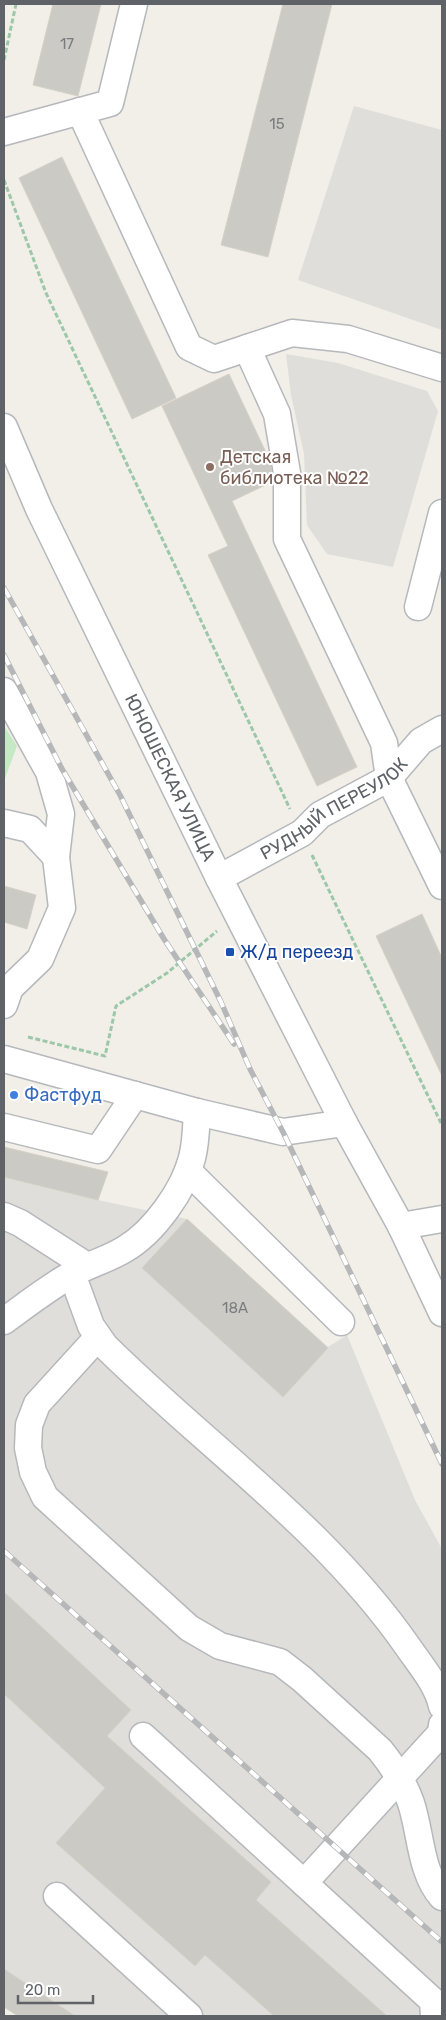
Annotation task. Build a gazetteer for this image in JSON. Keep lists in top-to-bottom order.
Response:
{
  "streets": {
    "street": ["ЮНОШЕСКАЯ УЛИЦА", "РУДНЫЙ ПЕРЕУЛОК"]
  },
  "crossings": [
    ["ЮНОШЕСКАЯ УЛИЦА", "РУДНЫЙ ПЕРЕУЛОК"]
  ],
  "places": {
    "other": ["Детская библиотека №22", "Фастфуд"],
    "transit": ["Ж/д переезд"]
  },
  "house_numbers": ["17", "15", "18А"],
  "scale_bar": "20 m"
}
